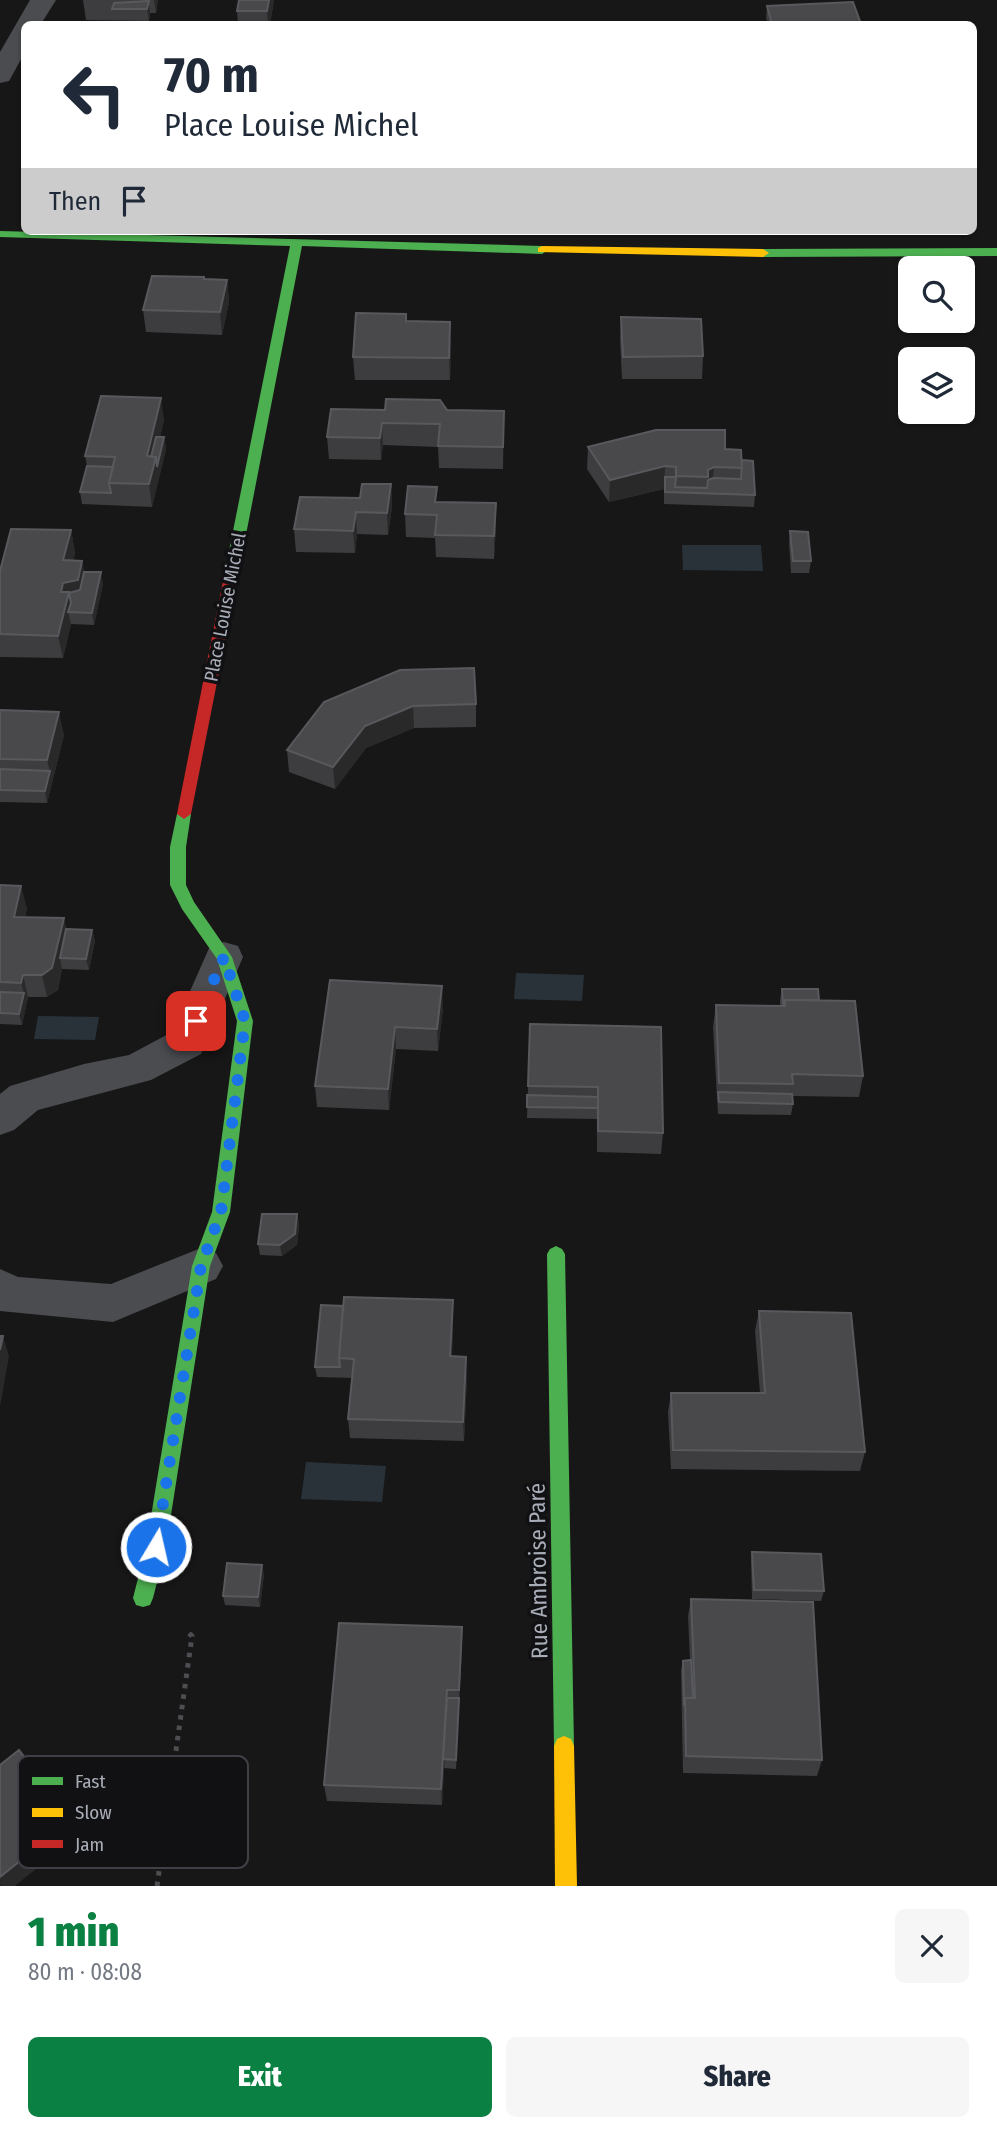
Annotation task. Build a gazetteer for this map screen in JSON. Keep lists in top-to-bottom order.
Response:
{
  "streets": {
    "street": ["Place Louise Michel", "Rue Ambroise Paré"]
  },
  "legend": ["Fast", "Slow", "Jam"],
  "page": {
    "turn": ["70 m", "Place Louise Michel"],
    "then": "Then",
    "heading": ["1 min", "80 m · 08:08"],
    "buttons": ["Exit", "Share"]
  }
}
